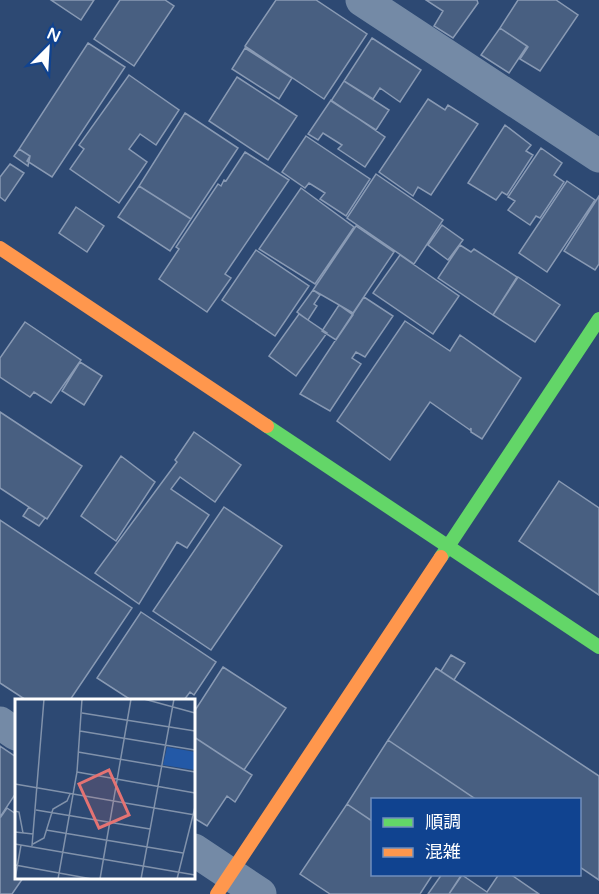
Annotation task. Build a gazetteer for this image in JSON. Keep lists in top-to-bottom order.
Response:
{
  "legend": ["順調", "混雑"],
  "north": "top right"
}
